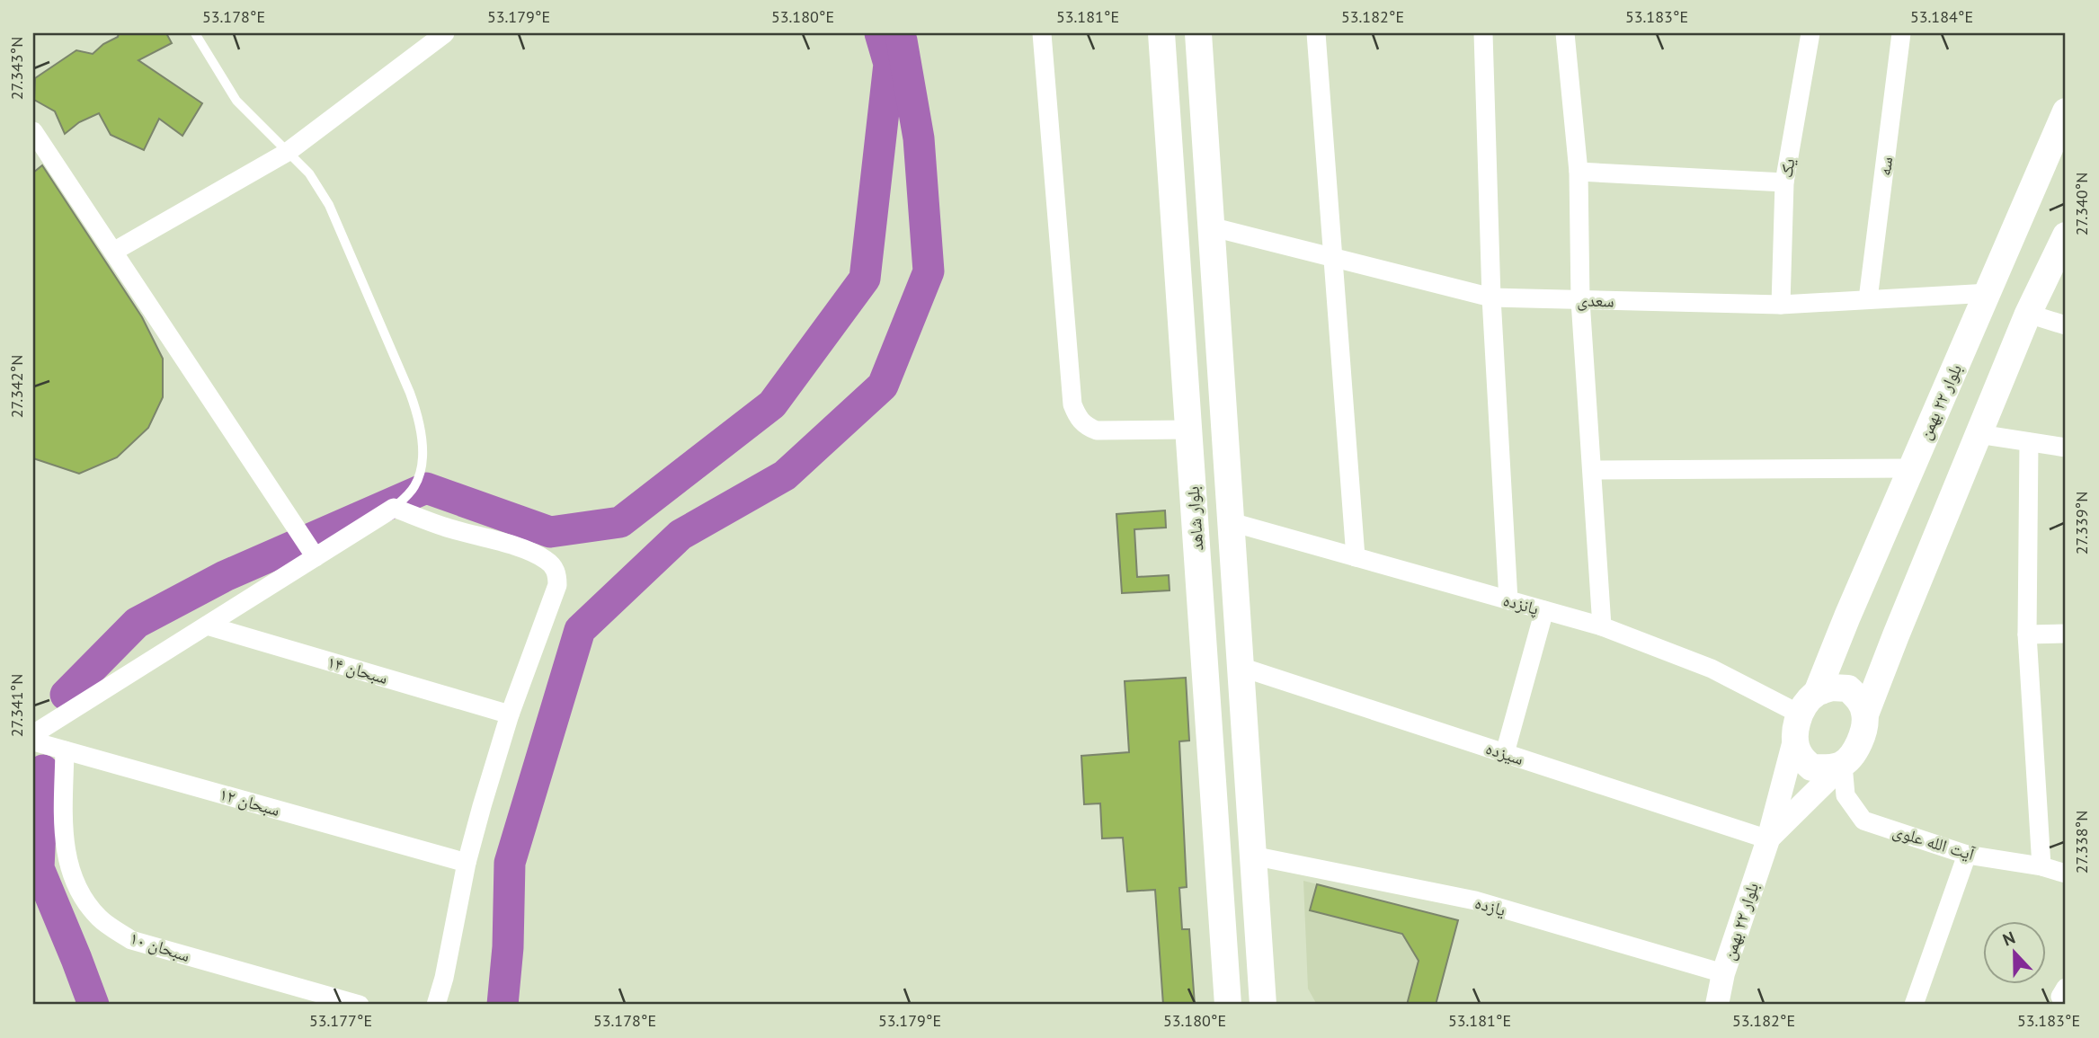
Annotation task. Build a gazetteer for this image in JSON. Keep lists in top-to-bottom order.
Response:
{
  "streets": {
    "main road": ["بلوار ۲۲ بهمن", "بلوار شاهد"],
    "street": [
      "سه",
      "یک",
      "سعدی",
      "پانزده",
      "سبحان ۱۴",
      "سیزده",
      "سبحان ۱۲",
      "آیت الله علوی",
      "یازده",
      "سبحان ۱۰"
    ]
  },
  "crossings": [
    ["سه", "سعدی"],
    ["یک", "سعدی"],
    ["سعدی", "بلوار ۲۲ بهمن"],
    ["بلوار ۲۲ بهمن", "پانزده"],
    ["بلوار ۲۲ بهمن", "سیزده"],
    ["بلوار ۲۲ بهمن", "آیت الله علوی"],
    ["بلوار ۲۲ بهمن", "یازده"],
    ["پانزده", "آیت الله علوی"],
    ["سبحان ۱۲", "سبحان ۱۰"]
  ],
  "north": "top",
  "coordinates": [
    "53.178°E",
    "53.179°E",
    "53.180°E",
    "53.181°E",
    "53.182°E",
    "53.183°E",
    "53.184°E",
    "27.343°N",
    "27.340°N",
    "27.342°N",
    "27.339°N",
    "27.341°N",
    "27.338°N",
    "53.177°E"
  ]
}
